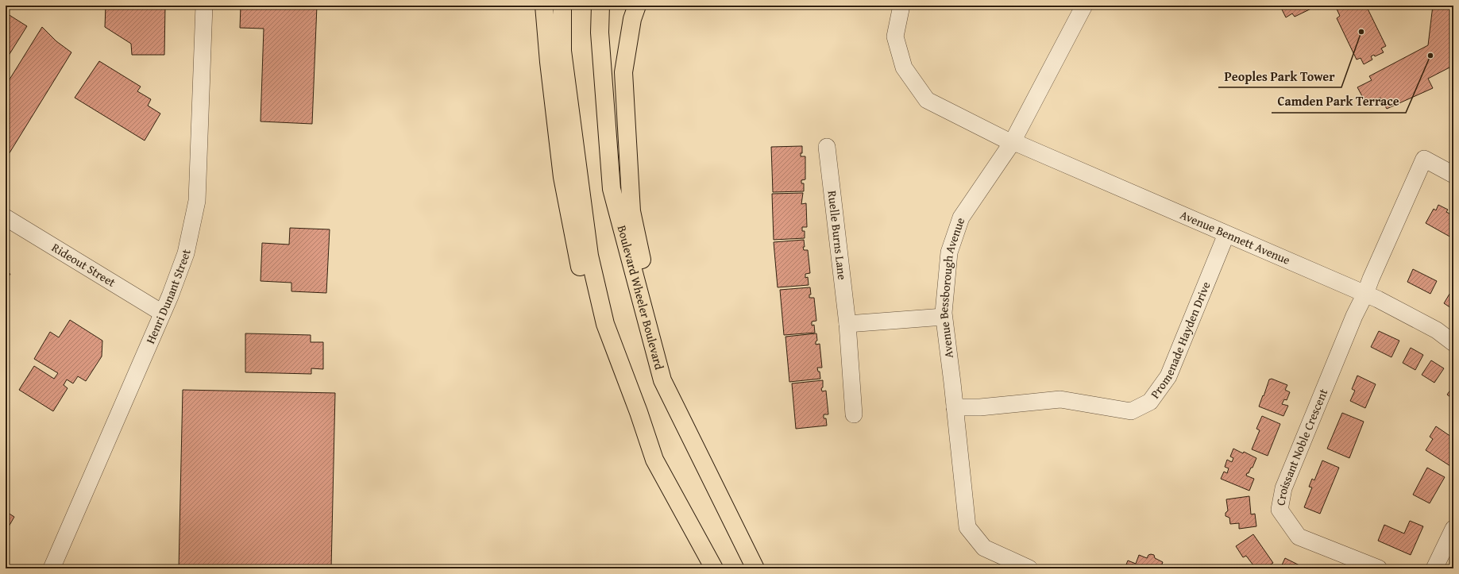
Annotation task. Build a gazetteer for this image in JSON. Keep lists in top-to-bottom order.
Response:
{
  "streets": {
    "highway": ["Boulevard Wheeler Boulevard"],
    "street": [
      "Ruelle Burns Lane",
      "Avenue Bennett Avenue",
      "Rideout Street",
      "Avenue Bessborough Avenue",
      "Henri Dunant Street",
      "Promenade Hayden Drive",
      "Croissant Noble Crescent"
    ]
  },
  "crossings": [
    ["Avenue Bennett Avenue", "Avenue Bessborough Avenue"],
    ["Avenue Bennett Avenue", "Promenade Hayden Drive"],
    ["Avenue Bennett Avenue", "Croissant Noble Crescent"],
    ["Rideout Street", "Henri Dunant Street"],
    ["Avenue Bessborough Avenue", "Promenade Hayden Drive"]
  ],
  "places": ["Peoples Park Tower", "Camden Park Terrace"]
}
